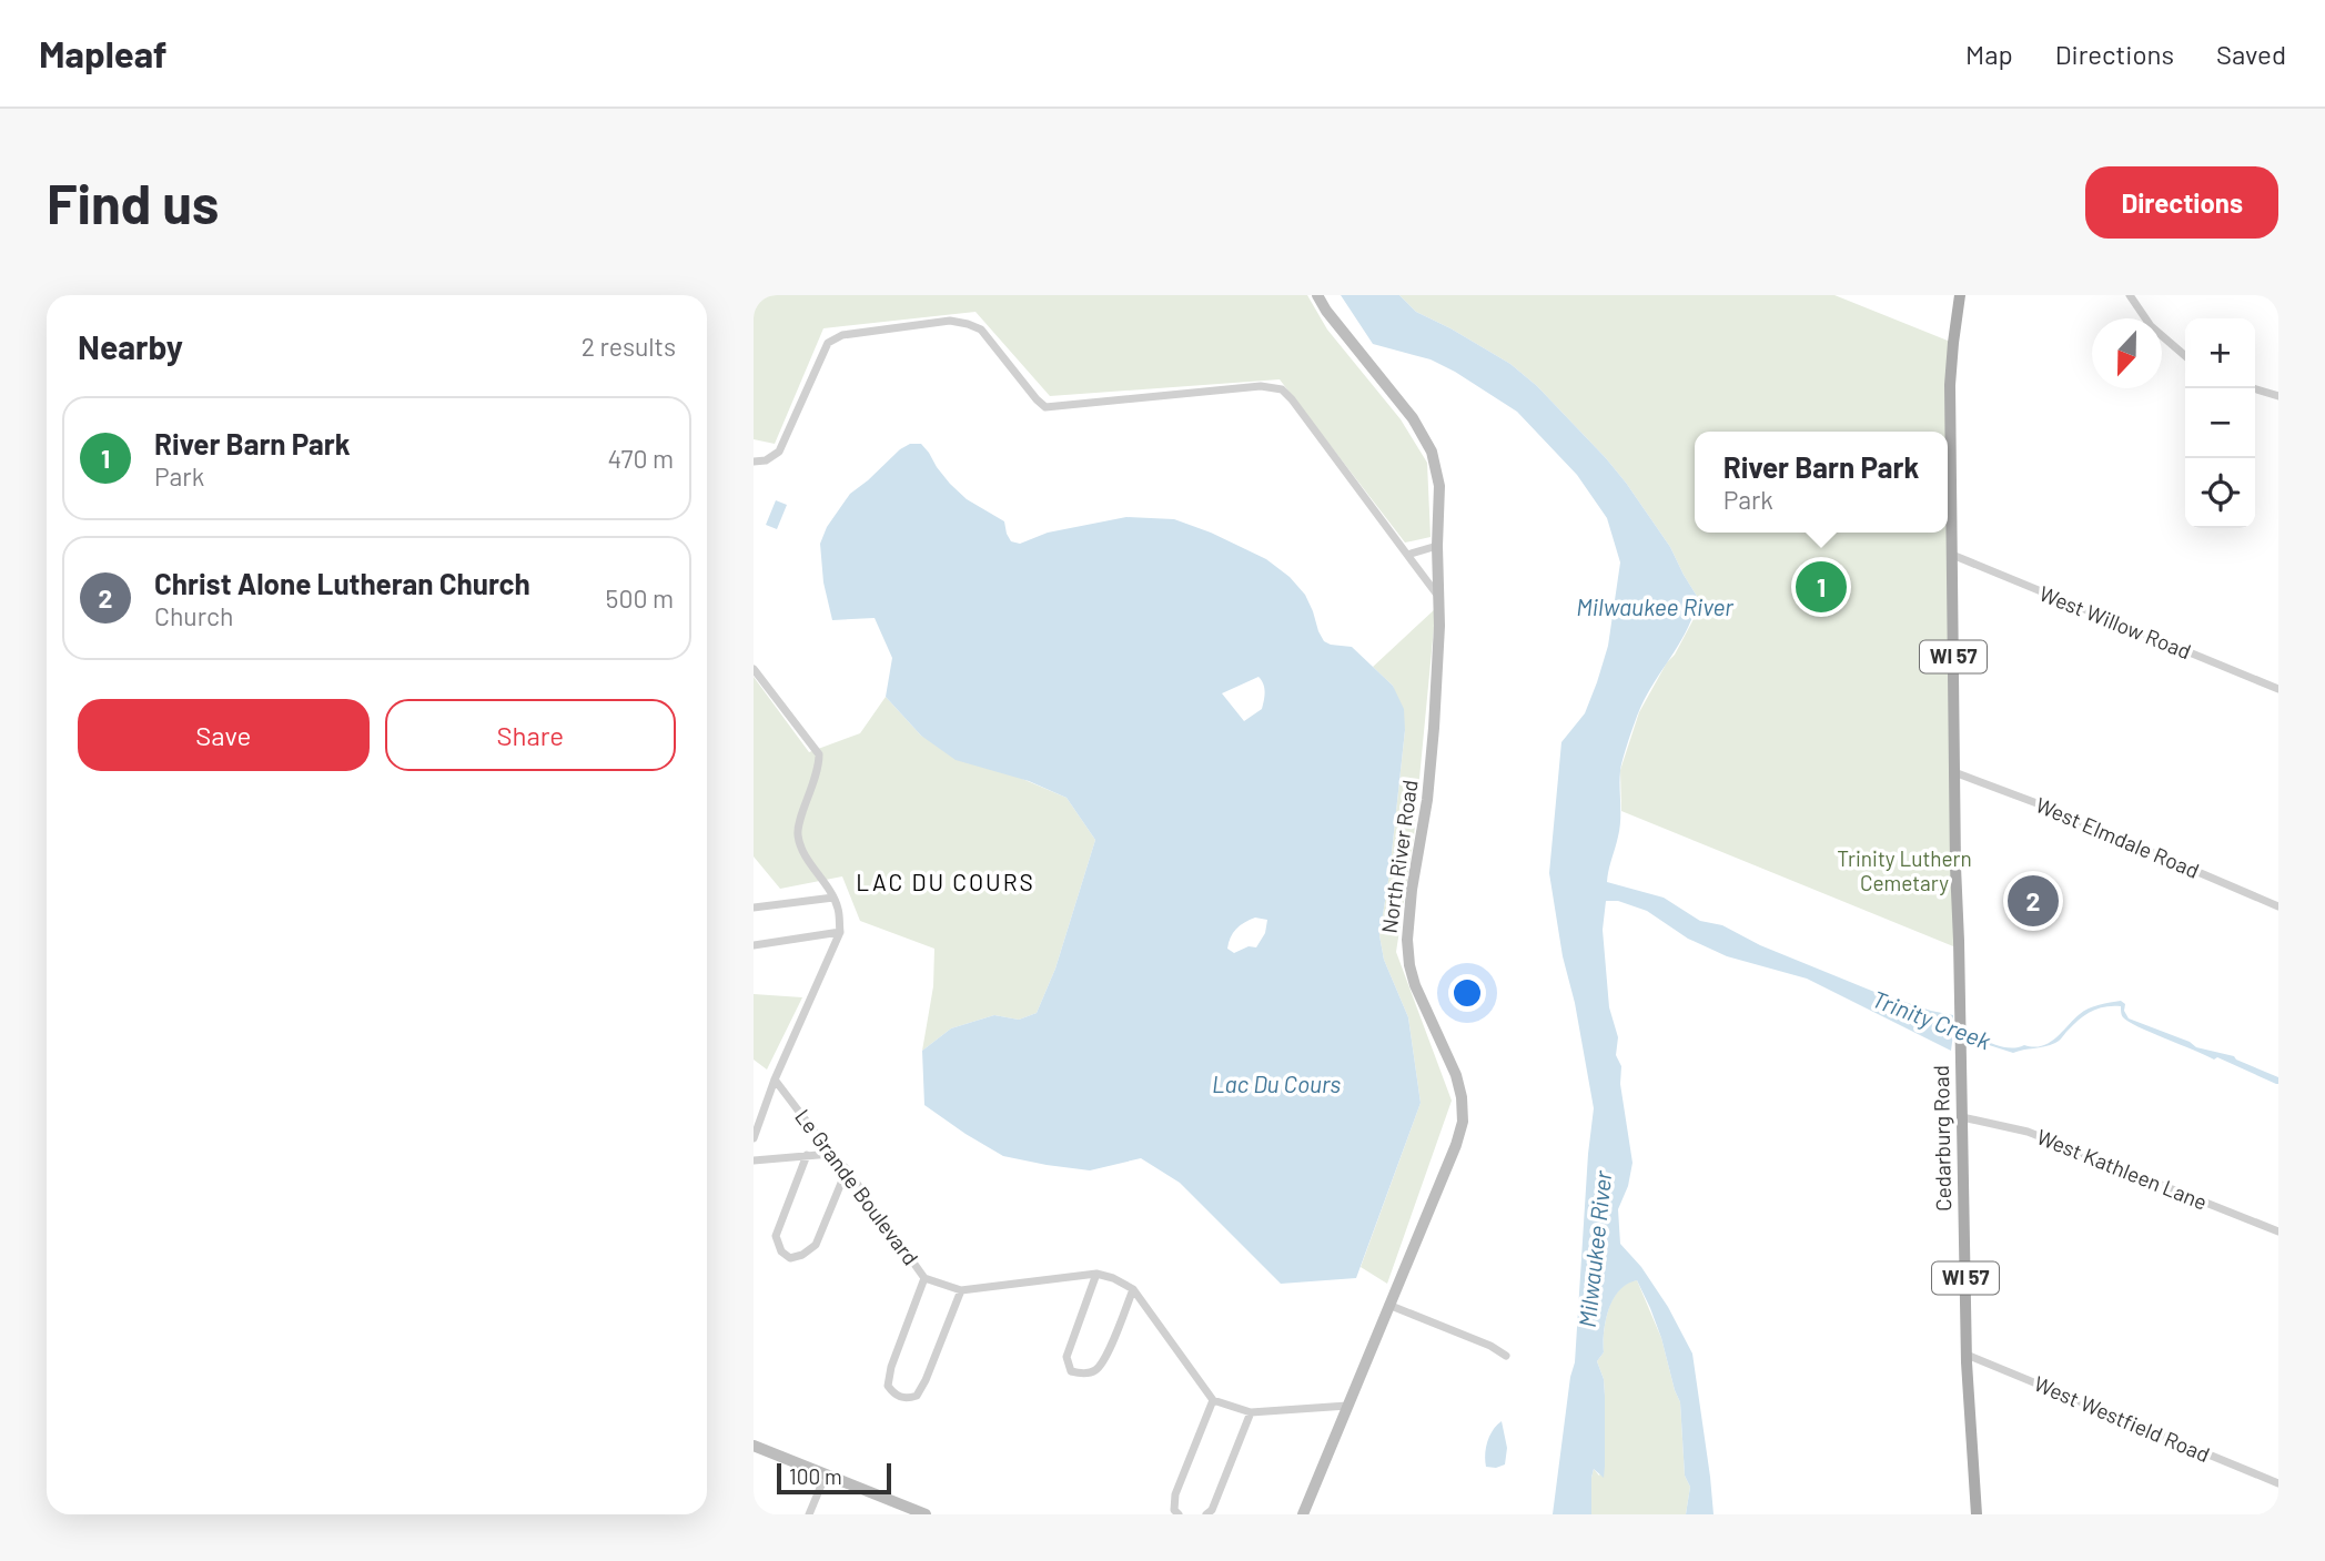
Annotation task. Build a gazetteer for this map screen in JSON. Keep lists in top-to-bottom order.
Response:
{
  "streets": {
    "main road": ["WI 57", "Cedarburg Road"],
    "street": [
      "West Willow Road",
      "West Elmdale Road",
      "North River Road",
      "West Kathleen Lane",
      "Le Grande Boulevard",
      "West Westfield Road"
    ]
  },
  "crossings": [
    ["West Willow Road", "Cedarburg Road"],
    ["West Elmdale Road", "Cedarburg Road"],
    ["Cedarburg Road", "West Kathleen Lane"],
    ["Cedarburg Road", "West Westfield Road"]
  ],
  "districts": ["LAC DU COURS"],
  "water": ["Milwaukee River", "Trinity Creek", "Lac Du Cours"],
  "parks": ["Trinity Luthern Cemetary"],
  "scale_bar": "100 m",
  "north": "bottom",
  "page": {
    "header": "Mapleaf",
    "nav": ["Map", "Directions", "Saved"],
    "buttons": [
      "Directions",
      ["Save", "Share"]
    ],
    "title": "Find us",
    "heading": ["Nearby", "2 results"],
    "map_buttons": ["+", "−"],
    "list": [
      {
        "mark": "1",
        "name": "River Barn Park",
        "note": "Park",
        "value": "470 m"
      },
      {
        "mark": "2",
        "name": "Christ Alone Lutheran Church",
        "note": "Church",
        "value": "500 m"
      }
    ],
    "popup": ["River Barn Park", "Park"],
    "pins": ["1", "2"],
    "scale": "100 m"
  }
}
